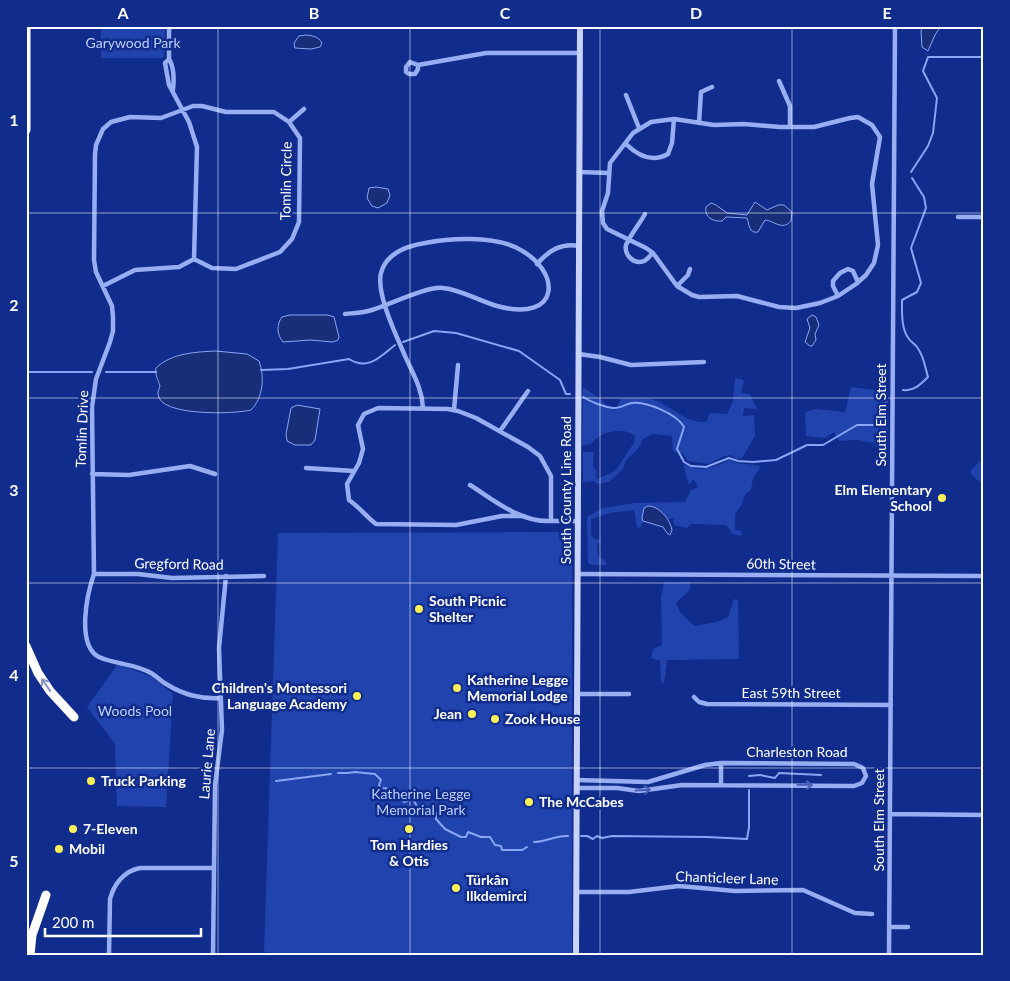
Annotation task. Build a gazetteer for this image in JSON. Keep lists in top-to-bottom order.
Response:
{
  "streets": {
    "main road": ["South County Line Road"],
    "street": [
      "Tomlin Circle",
      "South Elm Street",
      "Tomlin Drive",
      "Gregford Road",
      "60th Street",
      "East 59th Street",
      "Charleston Road",
      "Laurie Lane",
      "Chanticleer Lane"
    ]
  },
  "crossings": [
    ["Tomlin Circle", "Tomlin Drive"],
    ["South Elm Street", "60th Street"],
    ["South Elm Street", "East 59th Street"],
    ["Tomlin Drive", "Gregford Road"],
    ["Tomlin Drive", "Laurie Lane"],
    ["South County Line Road", "60th Street"],
    ["South County Line Road", "Charleston Road"],
    ["South County Line Road", "Chanticleer Lane"],
    ["Gregford Road", "Laurie Lane"]
  ],
  "parks": ["Garywood Park", "Woods Pool", "Katherine Legge Memorial Park"],
  "places": [
    "Elm Elementary School",
    "South Picnic Shelter",
    "Katherine Legge Memorial Lodge",
    "Children's Montessori Language Academy",
    "Jean",
    "Zook House",
    "Truck Parking",
    "The McCabes",
    "7-Eleven",
    "Tom Hardies & Otis",
    "Mobil",
    "Türkân Ilkdemirci"
  ],
  "scale_bar": "200 m",
  "grid": {
    "columns": [
      "A",
      "B",
      "C",
      "D",
      "E"
    ],
    "rows": [
      "1",
      "2",
      "3",
      "4",
      "5"
    ]
  }
}
